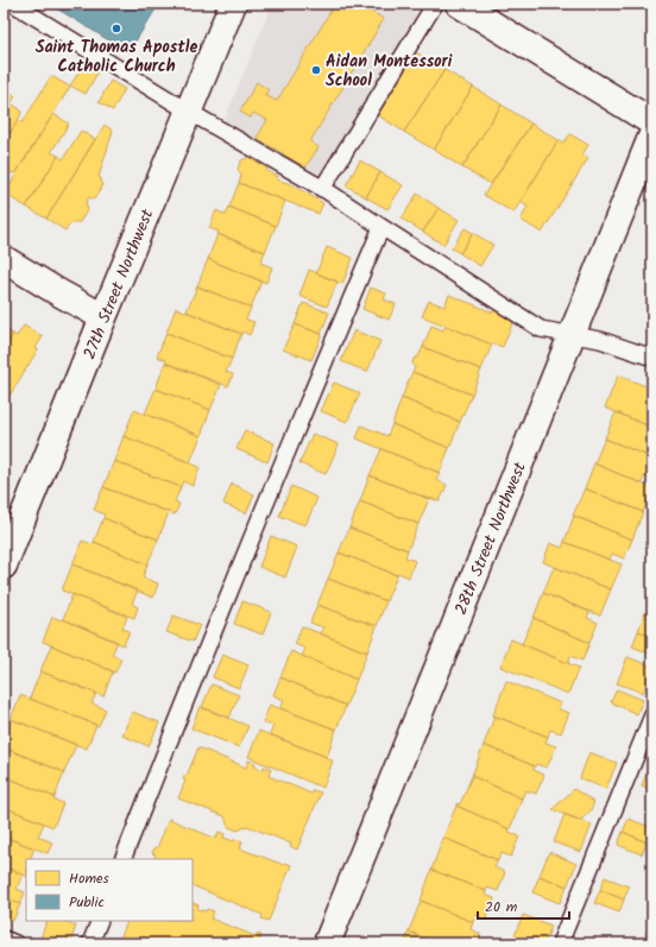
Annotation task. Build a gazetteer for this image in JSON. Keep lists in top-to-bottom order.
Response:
{
  "streets": {
    "street": ["27th Street Northwest", "28th Street Northwest"]
  },
  "places": ["Saint Thomas Apostle Catholic Church", "Aidan Montessori School"],
  "legend": ["Homes", "Public"],
  "scale_bar": "20 m"
}
